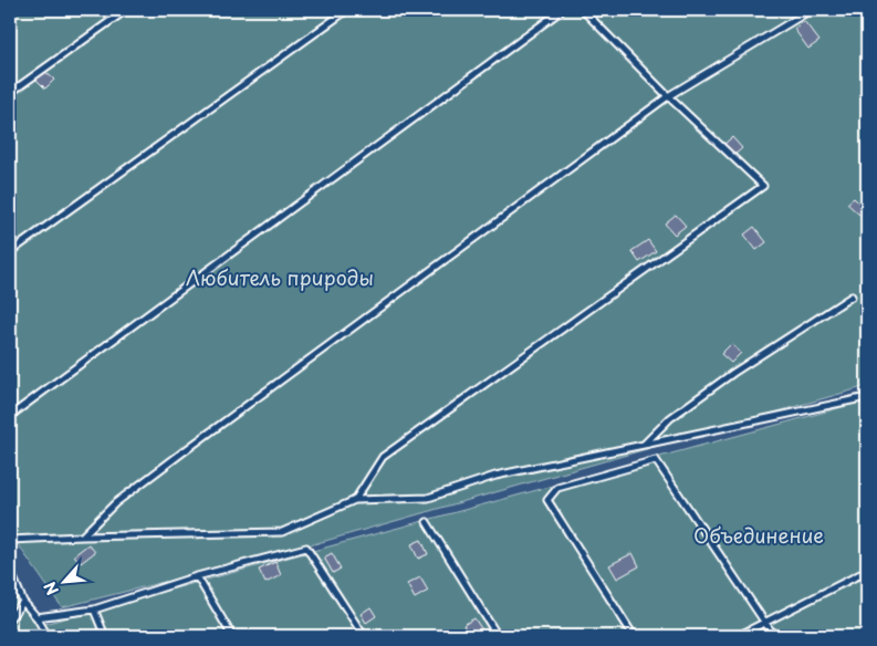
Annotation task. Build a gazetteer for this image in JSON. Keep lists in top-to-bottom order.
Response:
{
  "parks": ["Любитель природы", "Объединение"],
  "north": "bottom left"
}
